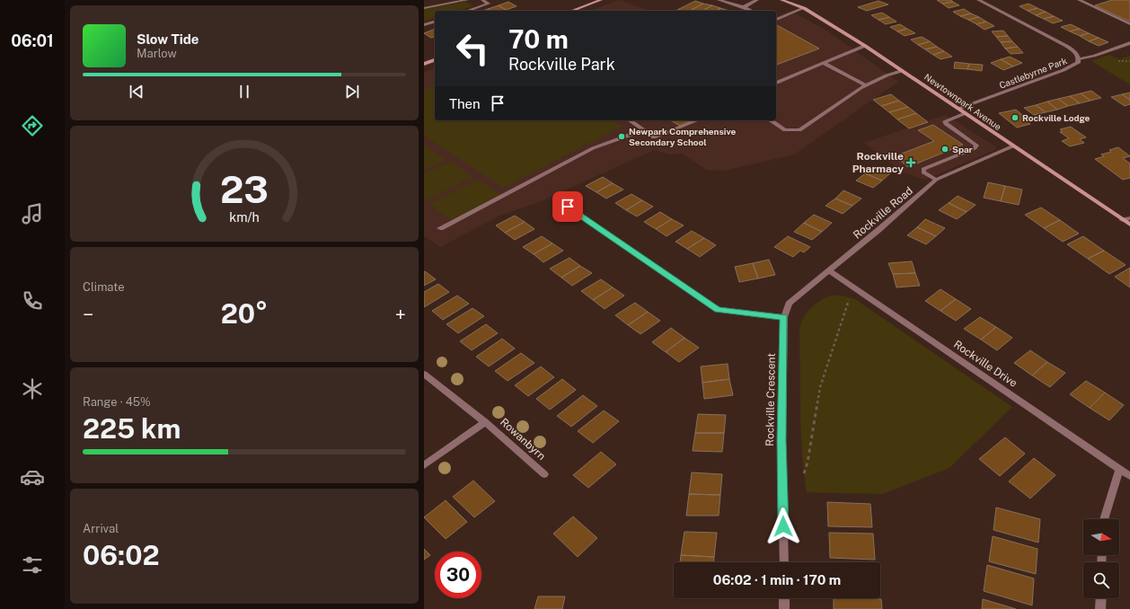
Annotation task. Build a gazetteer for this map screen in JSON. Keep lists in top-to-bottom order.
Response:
{
  "streets": {
    "main road": ["Newtownpark Avenue"],
    "street": [
      "Castlebyrne Park",
      "Rockville Road",
      "Rockville Drive",
      "Rockville Crescent",
      "Rowanbyrn"
    ]
  },
  "crossings": [
    ["Castlebyrne Park", "Newtownpark Avenue"],
    ["Newtownpark Avenue", "Rockville Road"],
    ["Rockville Road", "Rockville Drive"],
    ["Rockville Road", "Rockville Crescent"]
  ],
  "places": {
    "other": ["Rockville Lodge", "Newpark Comprehensive Secondary School", "Spar"],
    "health": ["Rockville Pharmacy"]
  },
  "north": "right",
  "page": {
    "tabs": "06:01",
    "turn": ["70 m", "Rockville Park"],
    "song": ["Slow Tide", "Marlow"],
    "then": "Then",
    "tile": [
      "Climate",
      ["Range · 45%", "225 km"],
      ["Arrival", "06:02"]
    ],
    "heat": ["−", "20°", "+"],
    "limit": "30",
    "trip": "06:02 · 1 min · 170 m",
    "gauge": ["23", "km/h"]
  }
}
